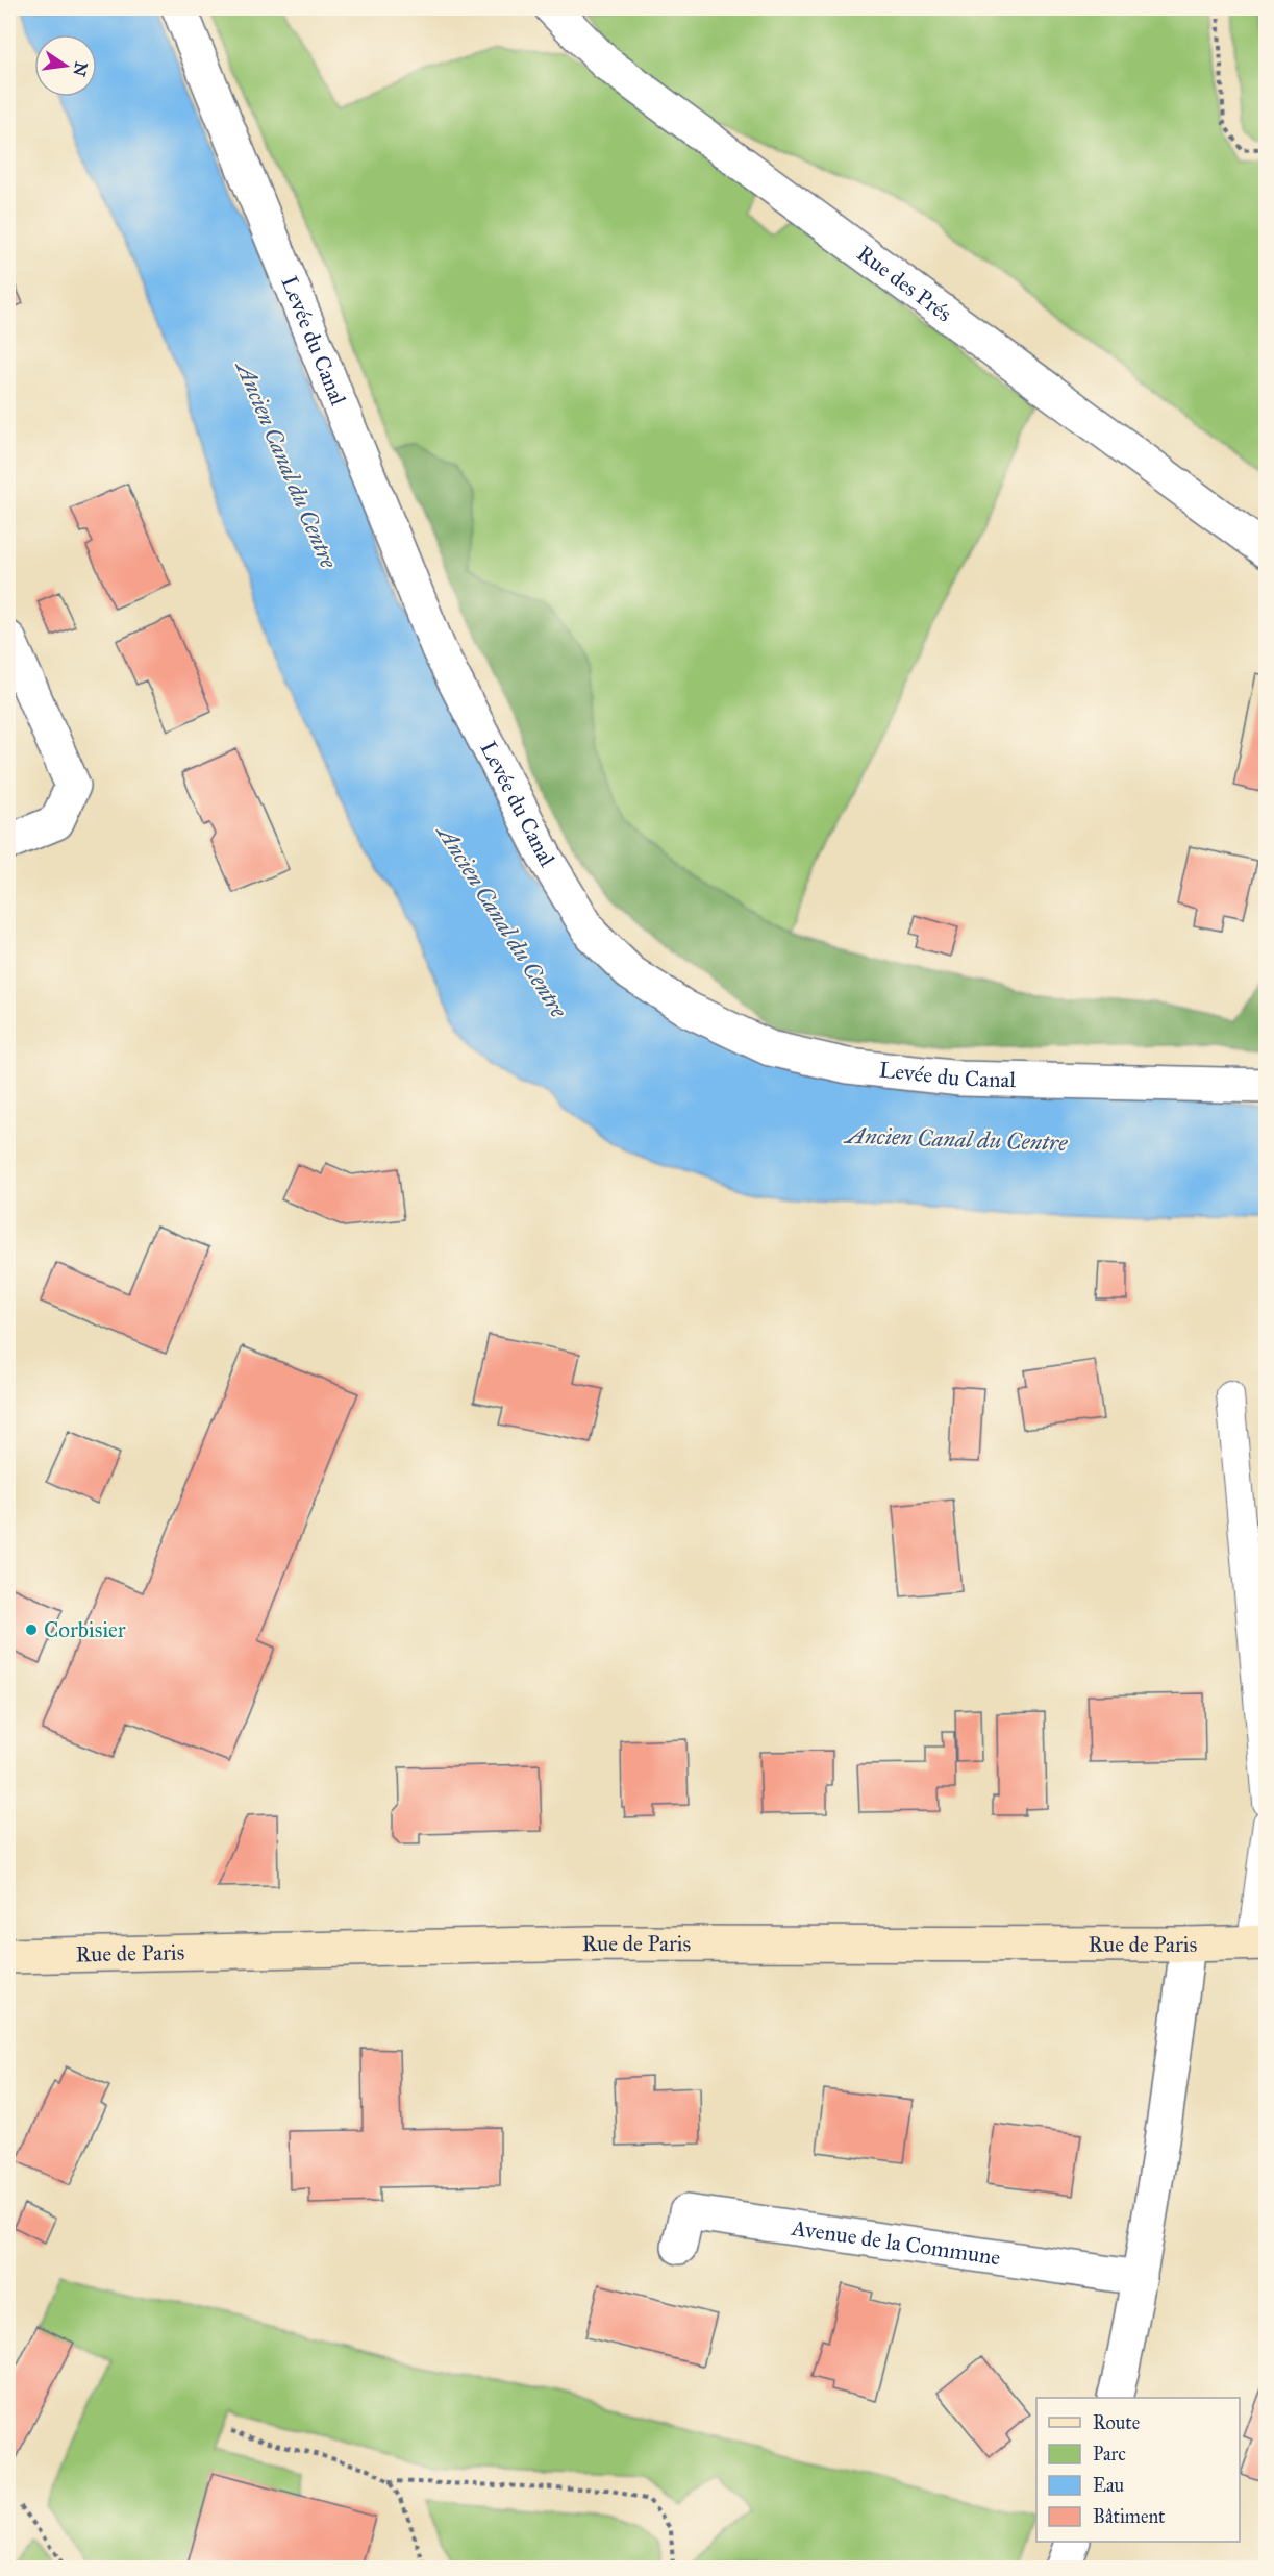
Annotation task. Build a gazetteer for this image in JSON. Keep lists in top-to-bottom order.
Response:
{
  "streets": {
    "main road": ["Rue de Paris"],
    "street": ["Rue des Prés", "Levée du Canal", "Avenue de la Commune"]
  },
  "water": ["Ancien Canal du Centre"],
  "places": ["Corbisier"],
  "legend": [
    "Route",
    "Parc",
    "Eau",
    "Bâtiment"
  ],
  "north": "right"
}
